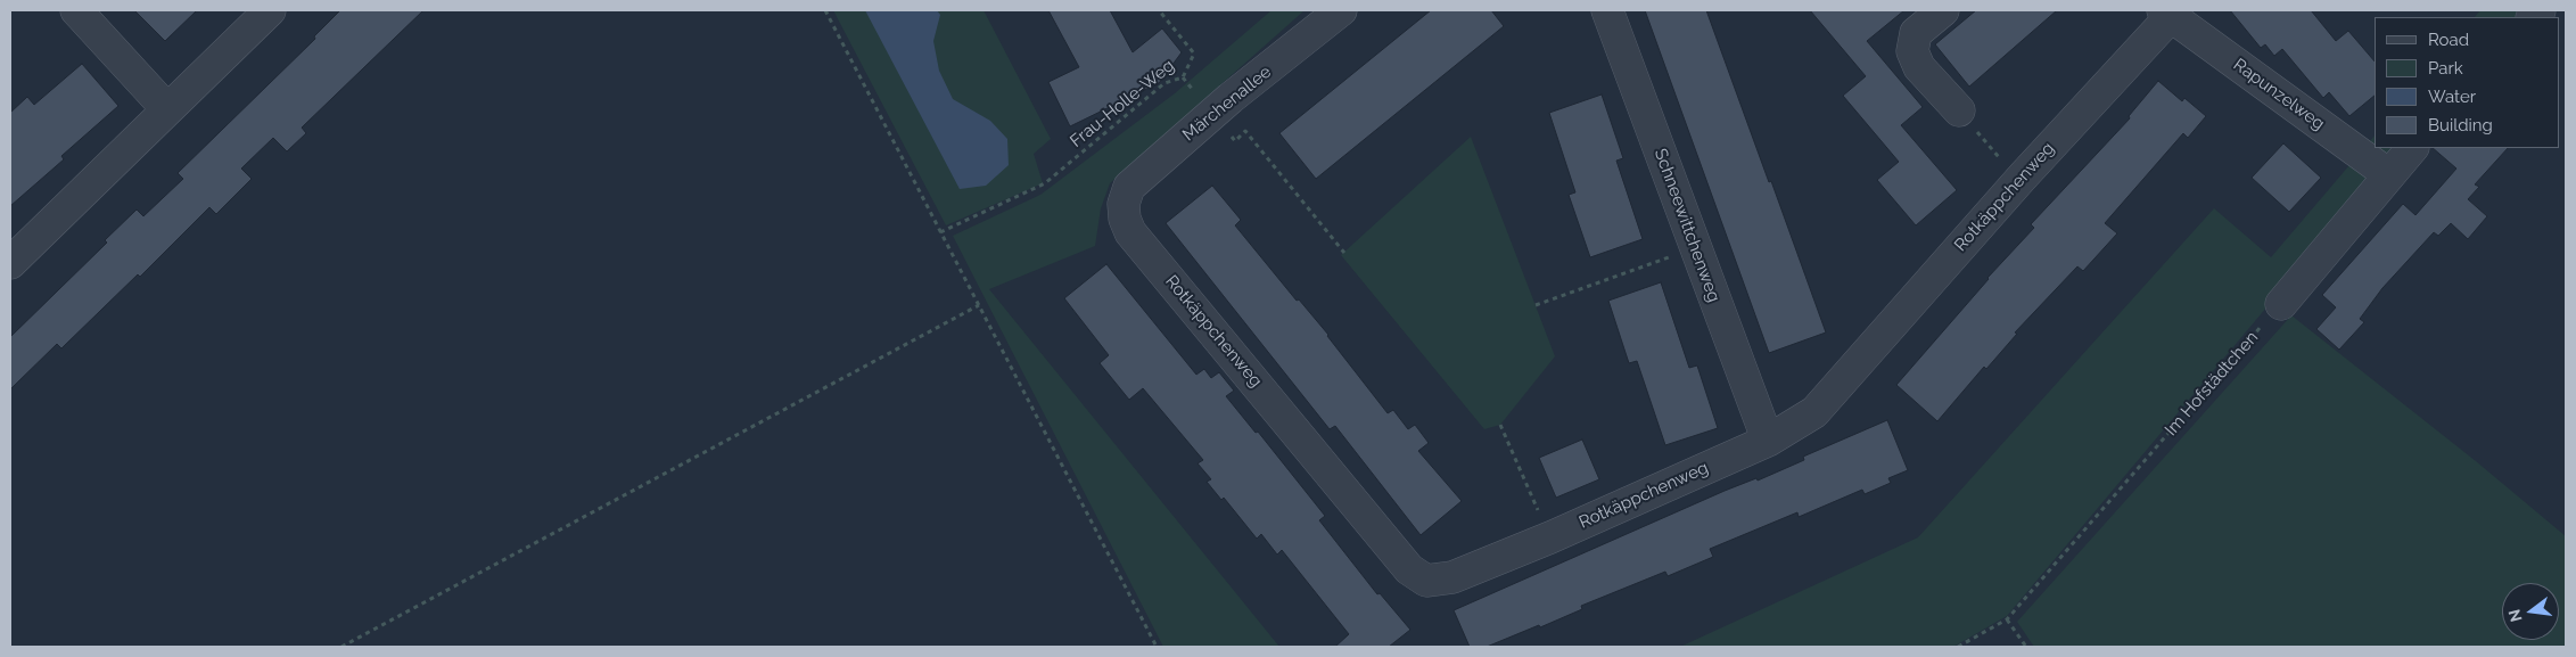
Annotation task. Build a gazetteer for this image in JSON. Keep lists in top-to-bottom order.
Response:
{
  "streets": {
    "street": [
      "Rapunzelweg",
      "Märchenallee",
      "Rotkäppchenweg",
      "Schneewittchenweg"
    ],
    "path": ["Frau-Holle-Weg", "Im Hofstädtchen"]
  },
  "crossings": [
    ["Rapunzelweg", "Rotkäppchenweg"],
    ["Märchenallee", "Rotkäppchenweg"],
    ["Rotkäppchenweg", "Schneewittchenweg"]
  ],
  "legend": [
    "Road",
    "Park",
    "Water",
    "Building"
  ],
  "north": "left"
}
